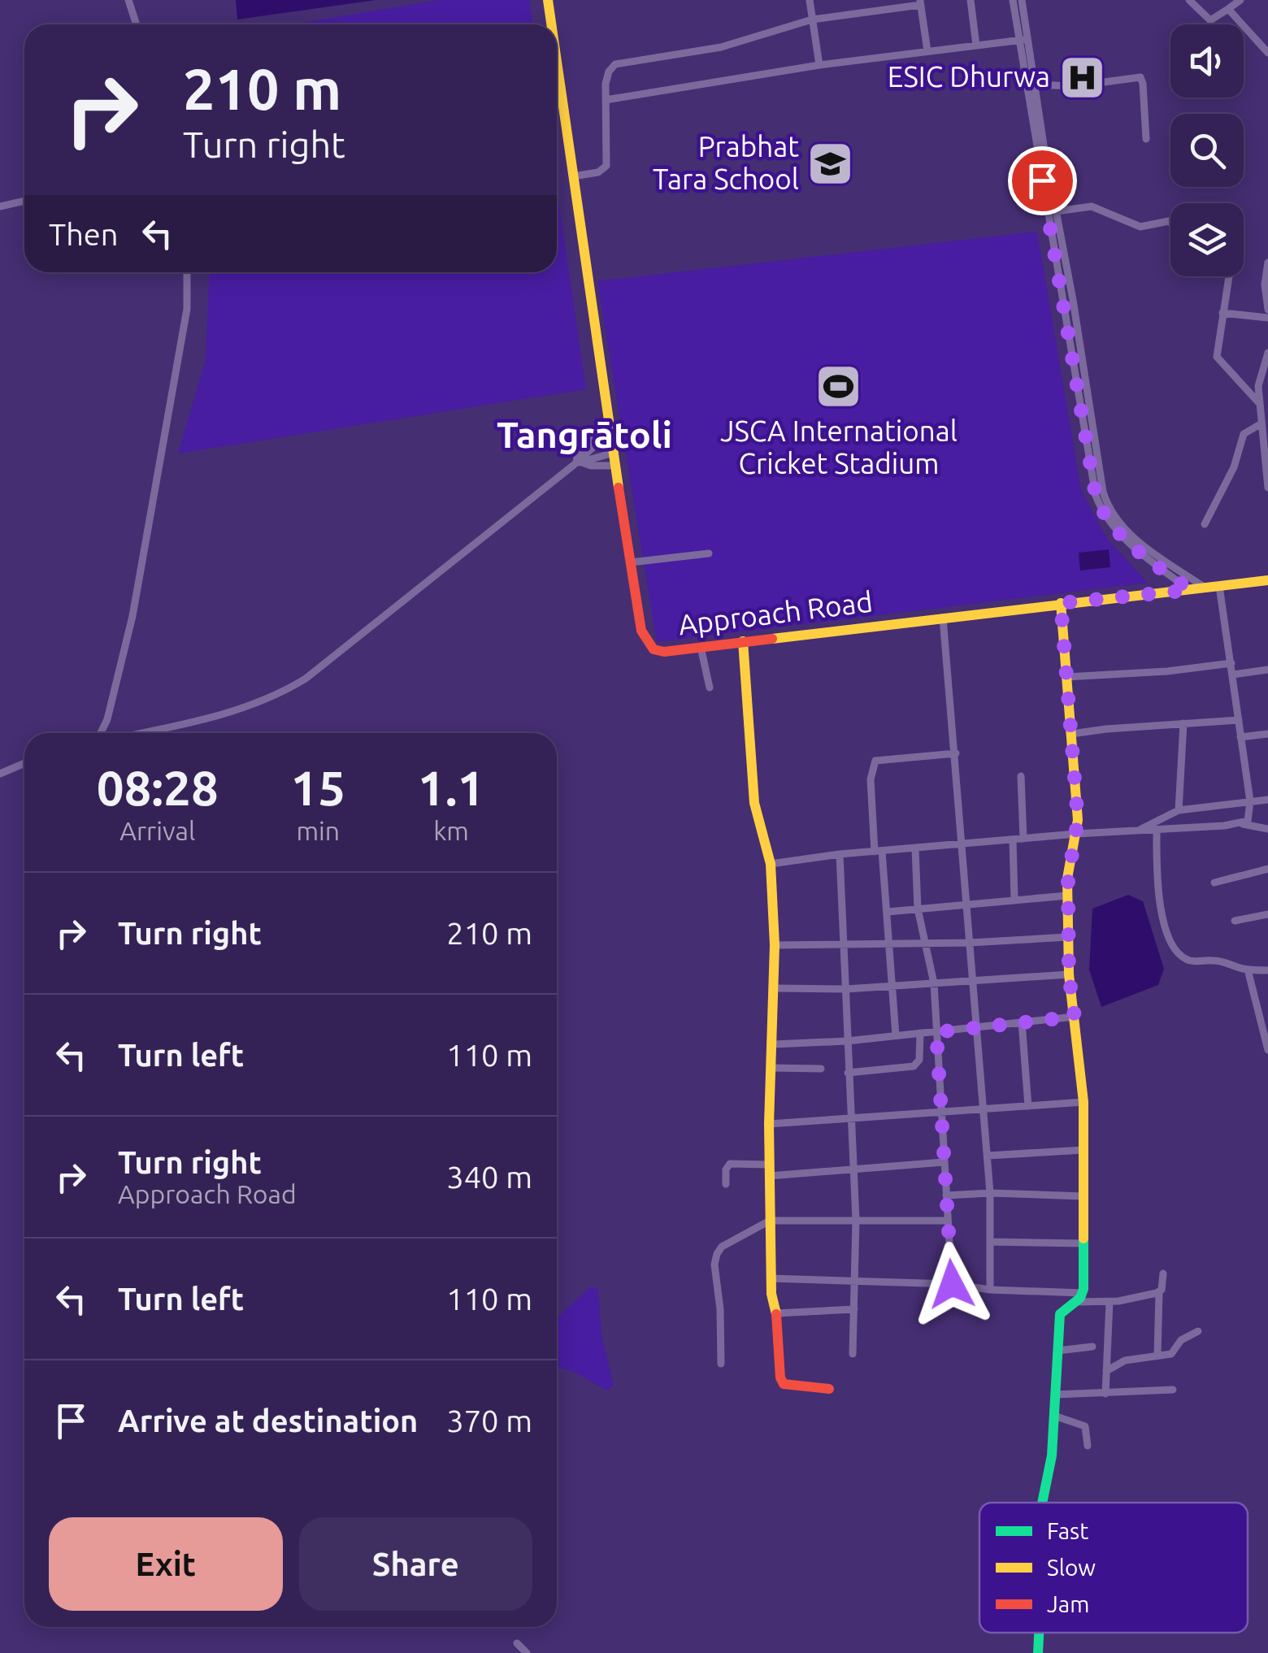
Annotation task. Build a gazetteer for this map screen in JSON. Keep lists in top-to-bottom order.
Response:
{
  "streets": {
    "street": ["Approach Road"]
  },
  "districts": ["Tangrātoli"],
  "places": {
    "hospital": ["ESIC Dhurwa"],
    "school or university": ["Prabhat Tara School"],
    "sports": ["JSCA International Cricket Stadium"]
  },
  "legend": ["Fast", "Slow", "Jam"],
  "page": {
    "turn": ["210 m", "Turn right"],
    "then": "Then",
    "eta": [
      "08:28",
      "Arrival",
      "15",
      "min",
      "1.1",
      "km"
    ],
    "list": [
      {
        "name": "Turn right",
        "value": "210 m"
      },
      {
        "name": "Turn left",
        "value": "110 m"
      },
      {
        "name": "Turn right",
        "note": "Approach Road",
        "value": "340 m"
      },
      {
        "name": "Turn left",
        "value": "110 m"
      },
      {
        "name": "Arrive at destination",
        "value": "370 m"
      }
    ],
    "buttons": ["Exit", "Share"]
  }
}
